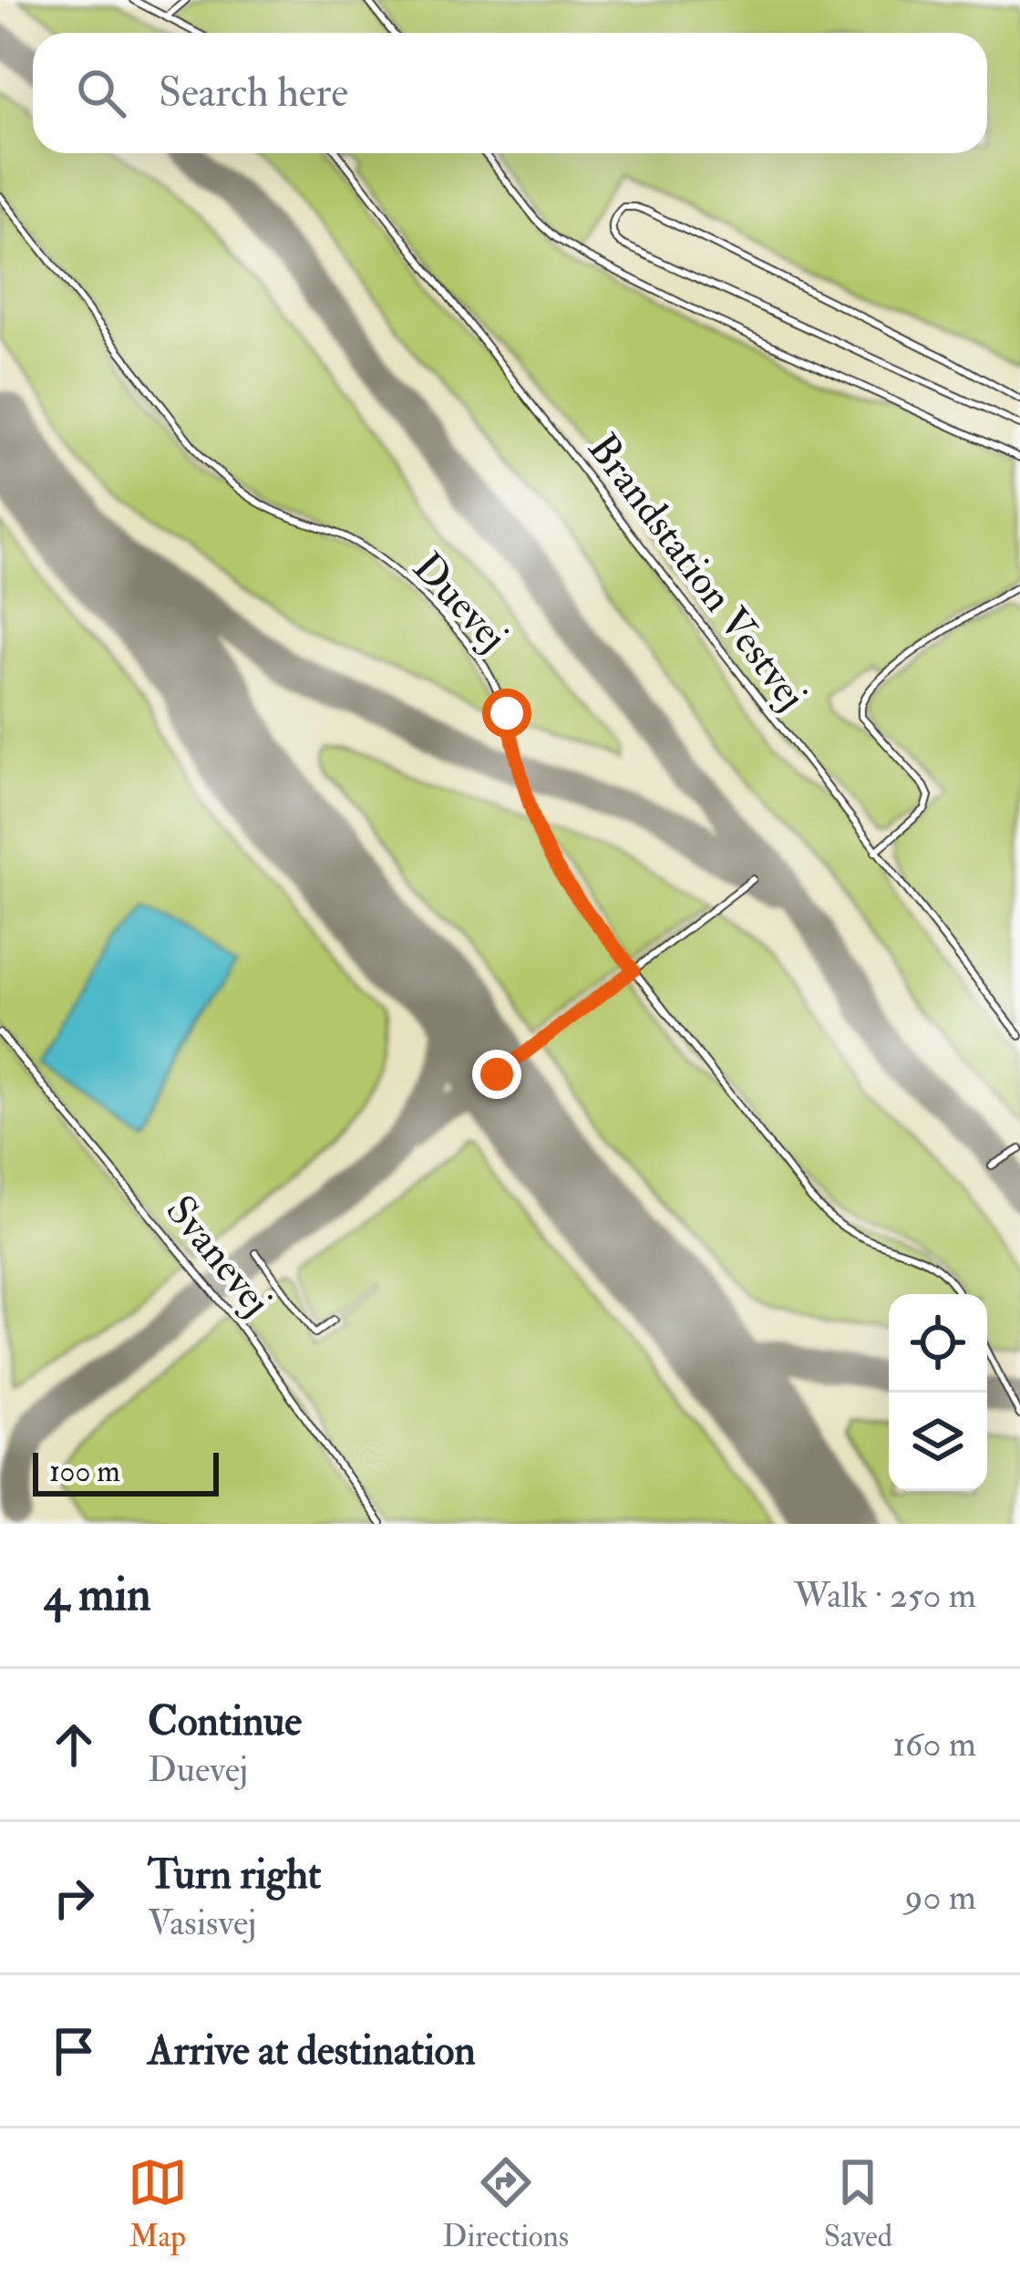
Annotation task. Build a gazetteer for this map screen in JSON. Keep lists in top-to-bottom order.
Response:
{
  "streets": {
    "lane": ["Brandstation Vestvej", "Duevej", "Svanevej"]
  },
  "scale_bar": "100 m",
  "page": {
    "search": "Search here",
    "scale": "100 m",
    "heading": ["4 min", "Walk · 250 m"],
    "list": [
      ["Continue", "Duevej", "160 m"],
      ["Turn right", "Vasisvej", "90 m"],
      "Arrive at destination"
    ],
    "nav": ["Map", "Directions", "Saved"]
  }
}
